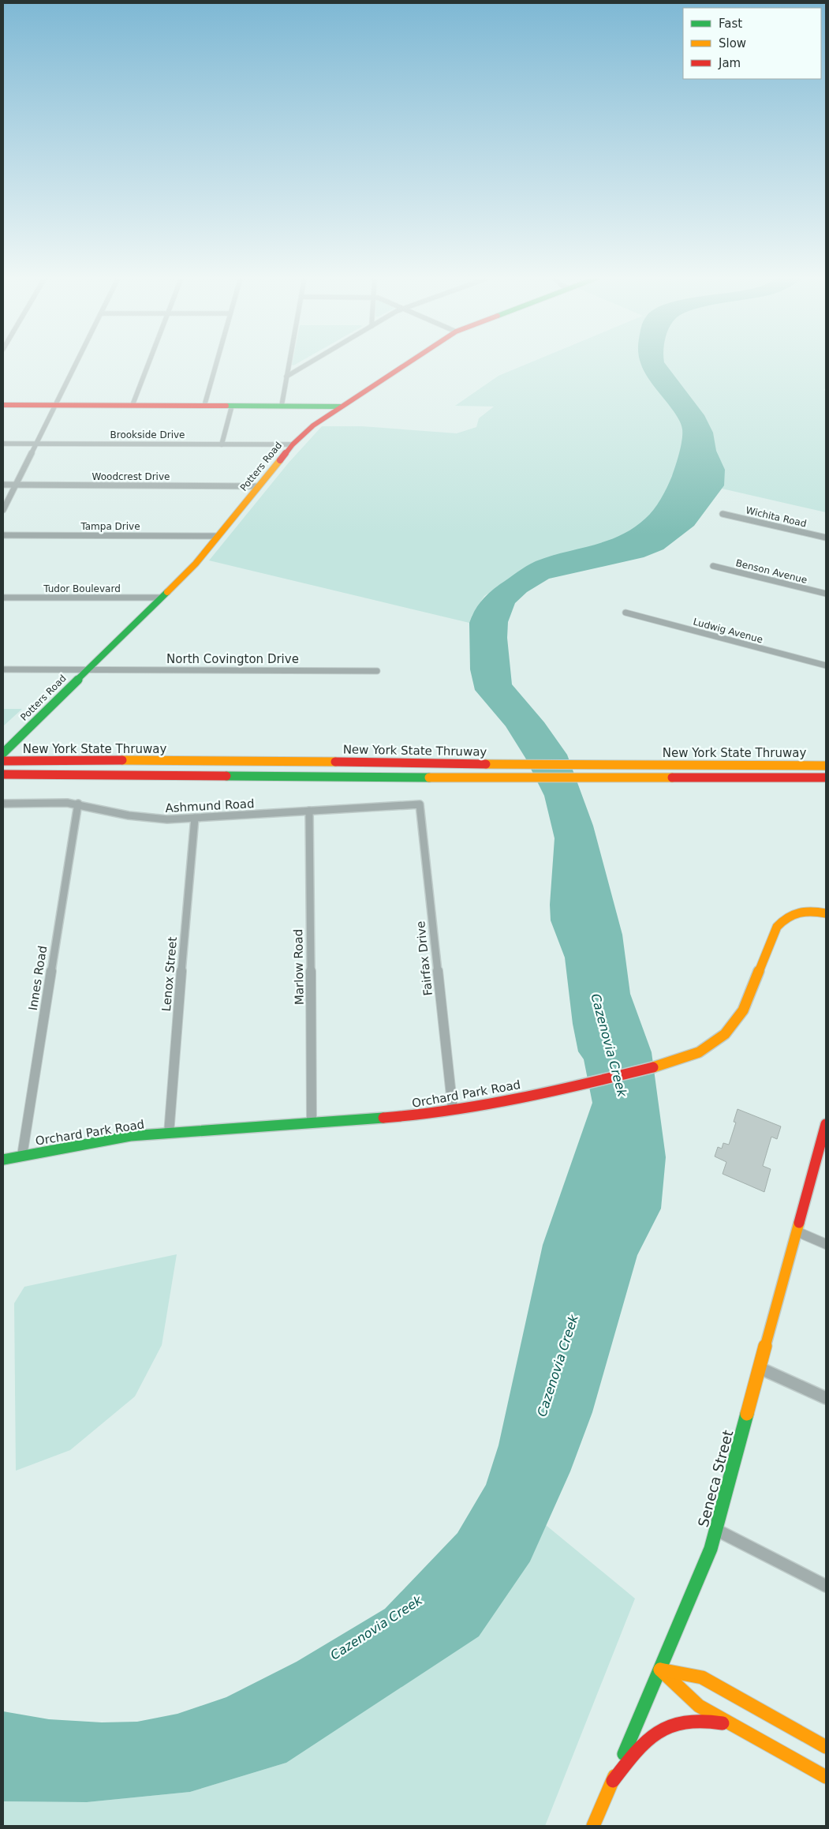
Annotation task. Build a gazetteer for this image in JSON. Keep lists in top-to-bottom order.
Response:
{
  "streets": {
    "main road": [
      "Potters Road",
      "New York State Thruway",
      "Orchard Park Road",
      "Seneca Street"
    ],
    "street": [
      "Brookside Drive",
      "Woodcrest Drive",
      "Wichita Road",
      "Tampa Drive",
      "Benson Avenue",
      "Tudor Boulevard",
      "Ludwig Avenue",
      "North Covington Drive",
      "Ashmund Road",
      "Fairfax Drive",
      "Marlow Road",
      "Lenox Street",
      "Innes Road"
    ]
  },
  "crossings": [
    ["Brookside Drive", "Potters Road"],
    ["Potters Road", "Woodcrest Drive"],
    ["Potters Road", "Tampa Drive"],
    ["Potters Road", "Tudor Boulevard"],
    ["Potters Road", "North Covington Drive"],
    ["Ashmund Road", "Fairfax Drive"],
    ["Ashmund Road", "Marlow Road"],
    ["Ashmund Road", "Lenox Street"],
    ["Ashmund Road", "Innes Road"],
    ["Fairfax Drive", "Orchard Park Road"],
    ["Marlow Road", "Orchard Park Road"],
    ["Lenox Street", "Orchard Park Road"],
    ["Innes Road", "Orchard Park Road"]
  ],
  "water": ["Cazenovia Creek"],
  "legend": ["Fast", "Slow", "Jam"]
}
